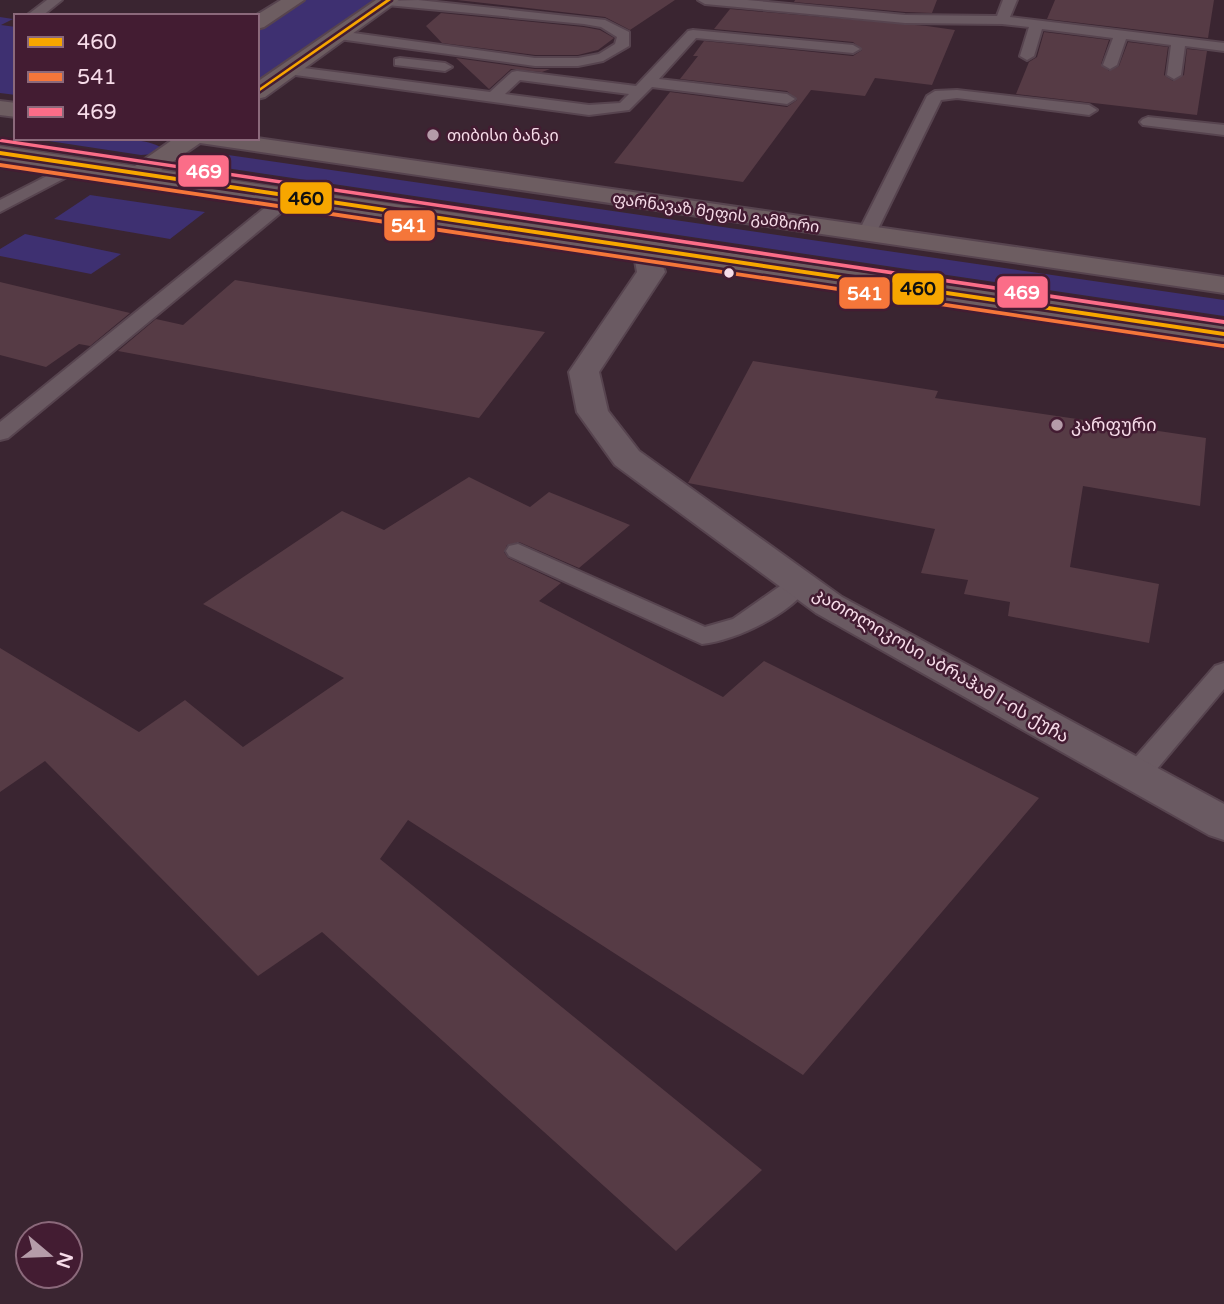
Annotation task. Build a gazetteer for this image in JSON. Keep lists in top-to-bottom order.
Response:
{
  "streets": {
    "main road": ["ფარნავაზ მეფის გამზირი"],
    "street": ["კათოლიკოსი აბრაჰამ I-ის ქუჩა"]
  },
  "places": ["თიბისი ბანკი", "კარფური"],
  "lines": ["transit line 460", "transit line 469", "transit line 541"],
  "legend": ["460", "541", "469"],
  "north": "right"
}
